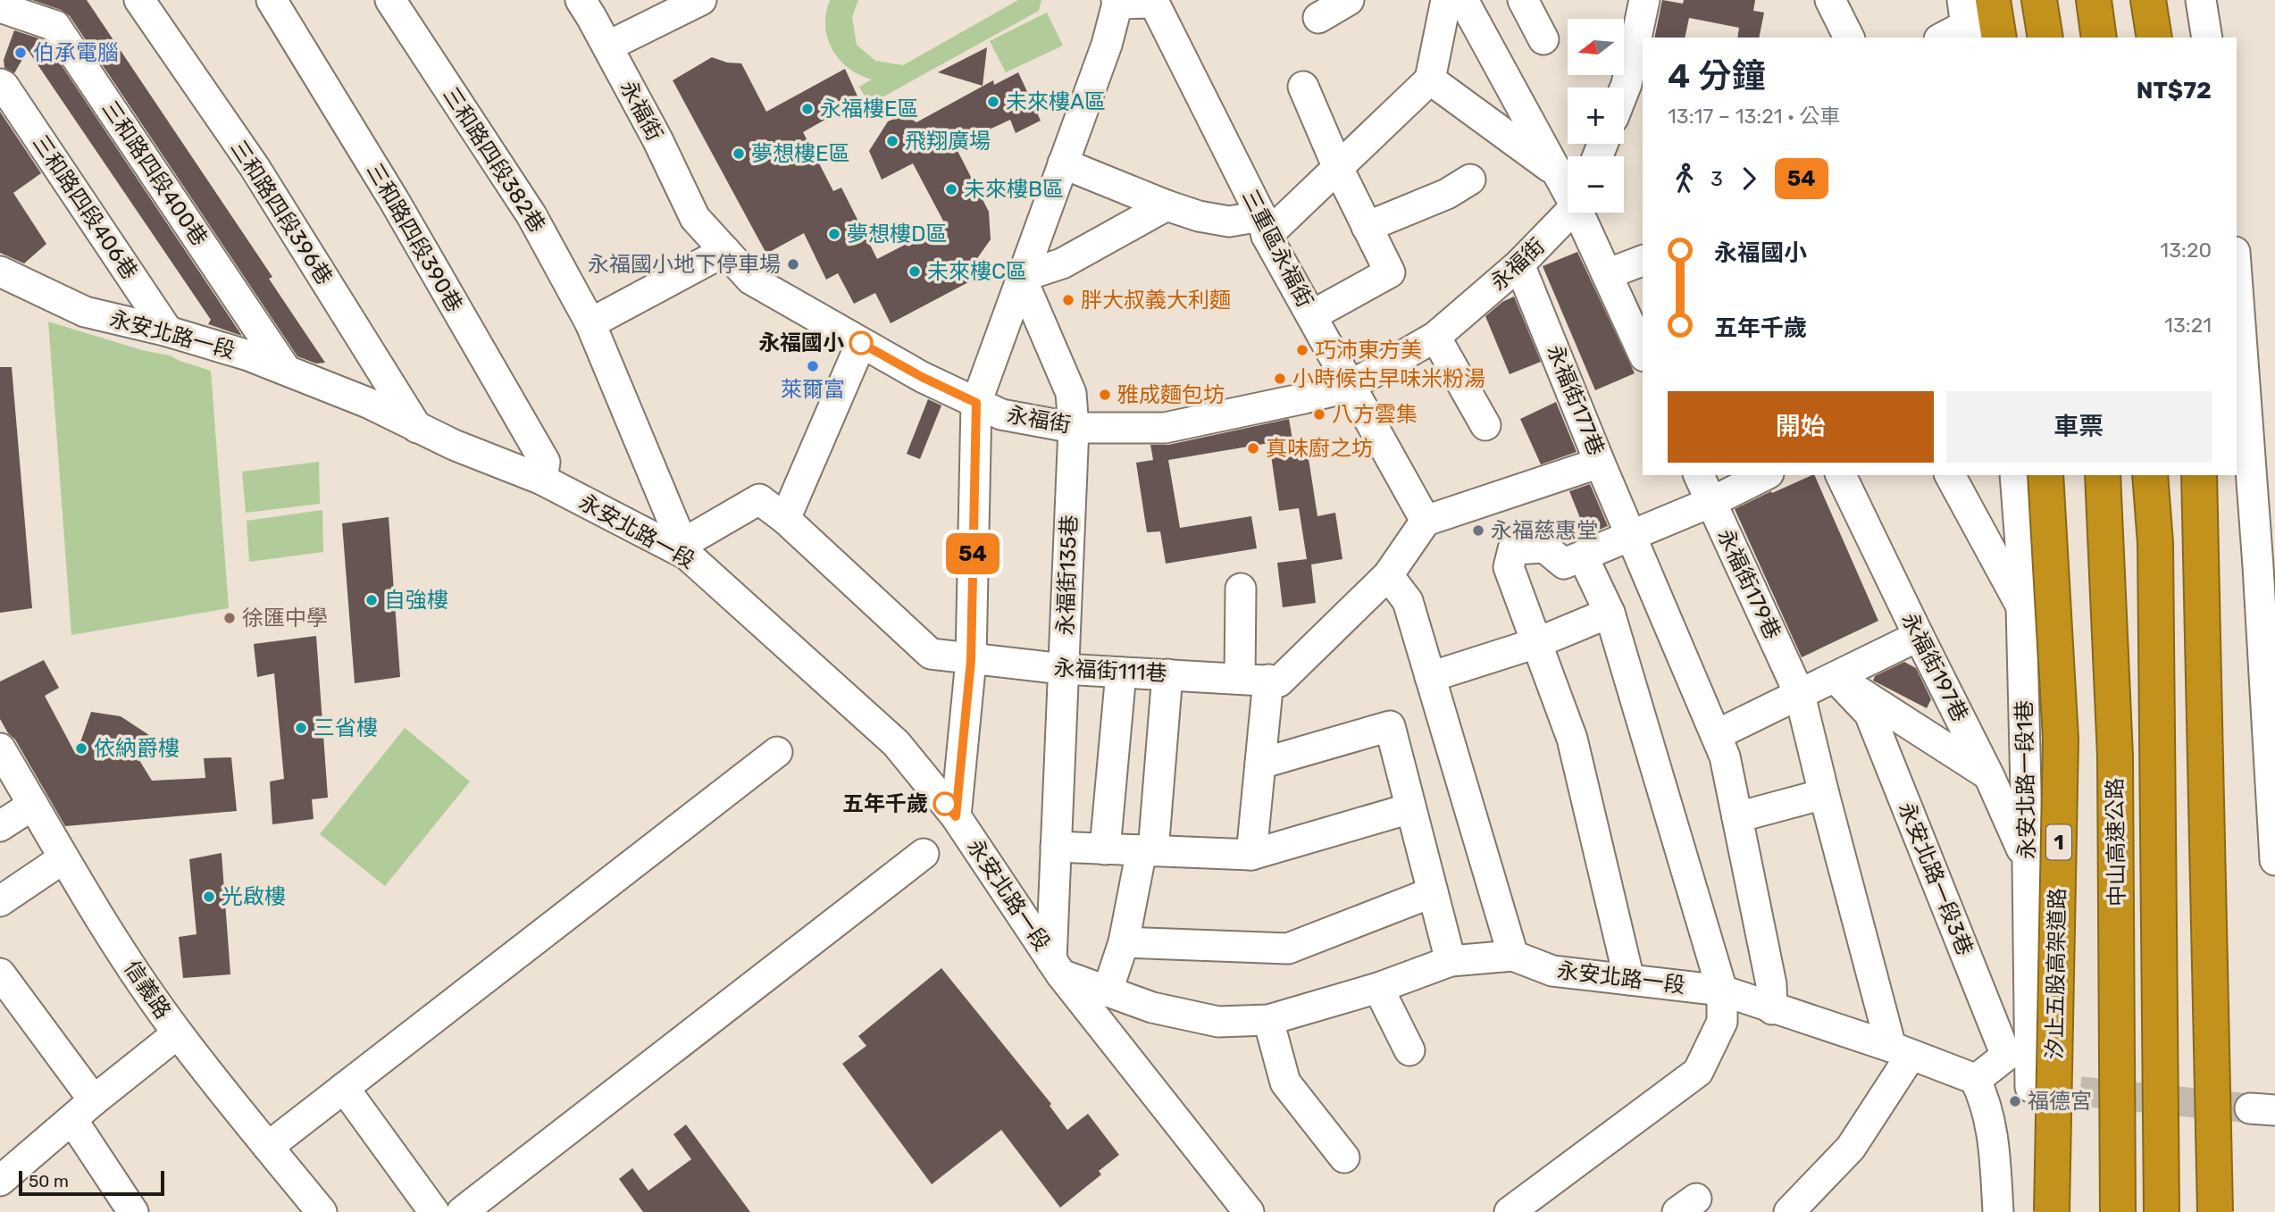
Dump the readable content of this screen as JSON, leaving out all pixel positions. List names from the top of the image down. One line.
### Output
{"streets":{"highway":["1","中山高速公路","汐止五股高架道路"],"street":["永福街","三和路四段382巷","三和路四段400巷","三和路四段406巷","三和路四段396巷","三和路四段390巷","三重區永福街","永安北路一段","永福街177巷","永福街135巷","永福街179巷","永福街197巷","永福街111巷","永安北路一段1巷","永安北路一段3巷","信義路"]},"crossings":[["永福街","三重區永福街"],["永福街","永福街177巷"],["永福街","永福街135巷"],["三和路四段382巷","永安北路一段"],["三和路四段382巷","永福街111巷"],["三和路四段400巷","永安北路一段"],["三和路四段406巷","永安北路一段"],["三和路四段396巷","永安北路一段"],["三和路四段390巷","永安北路一段"],["三重區永福街","永福街111巷"],["永安北路一段","永福街135巷"],["永安北路一段","永福街179巷"],["永安北路一段","永福街111巷"],["永安北路一段","永安北路一段1巷"],["永安北路一段","永安北路一段3巷"],["永福街135巷","永福街111巷"],["永福街197巷","永安北路一段1巷"]],"places":["伯承電腦","未來樓A區","永福樓E區","飛翔廣場","夢想樓E區","未來樓B區","夢想樓D區","永福國小地下停車場","未來樓C區","胖大叔義大利麵","永福國小","巧沛東方美","萊爾富","小時候古早味米粉湯","雅成麵包坊","八方雲集","真味廚之坊","永福慈惠堂","自強樓","徐匯中學","三省樓","依納爵樓","五年千歲","光啟樓","福德宮"],"lines":["bus line 54"],"scale_bar":"50 m","north":"left","page":{"on_map":"54","map_buttons":["+","−"],"heading":["4 分鐘","13:17 – 13:21 · 公車","NT$72"],"legs":["3","54"],"list":[{"name":"永福國小","value":"13:20"},{"name":"五年千歲","value":"13:21"}],"buttons":["開始","車票"],"scale":"50 m"}}
